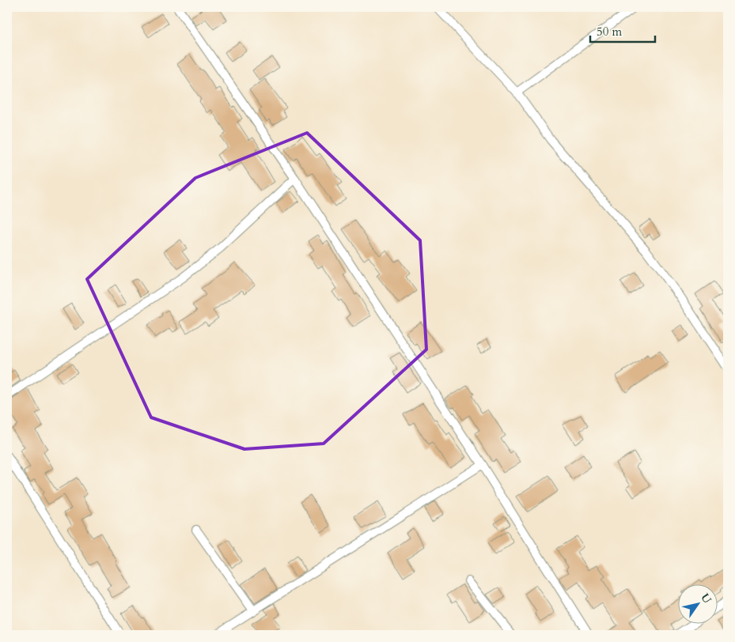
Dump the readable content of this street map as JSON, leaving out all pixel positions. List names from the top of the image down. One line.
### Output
{"scale_bar":"50 m","north":"top right"}
